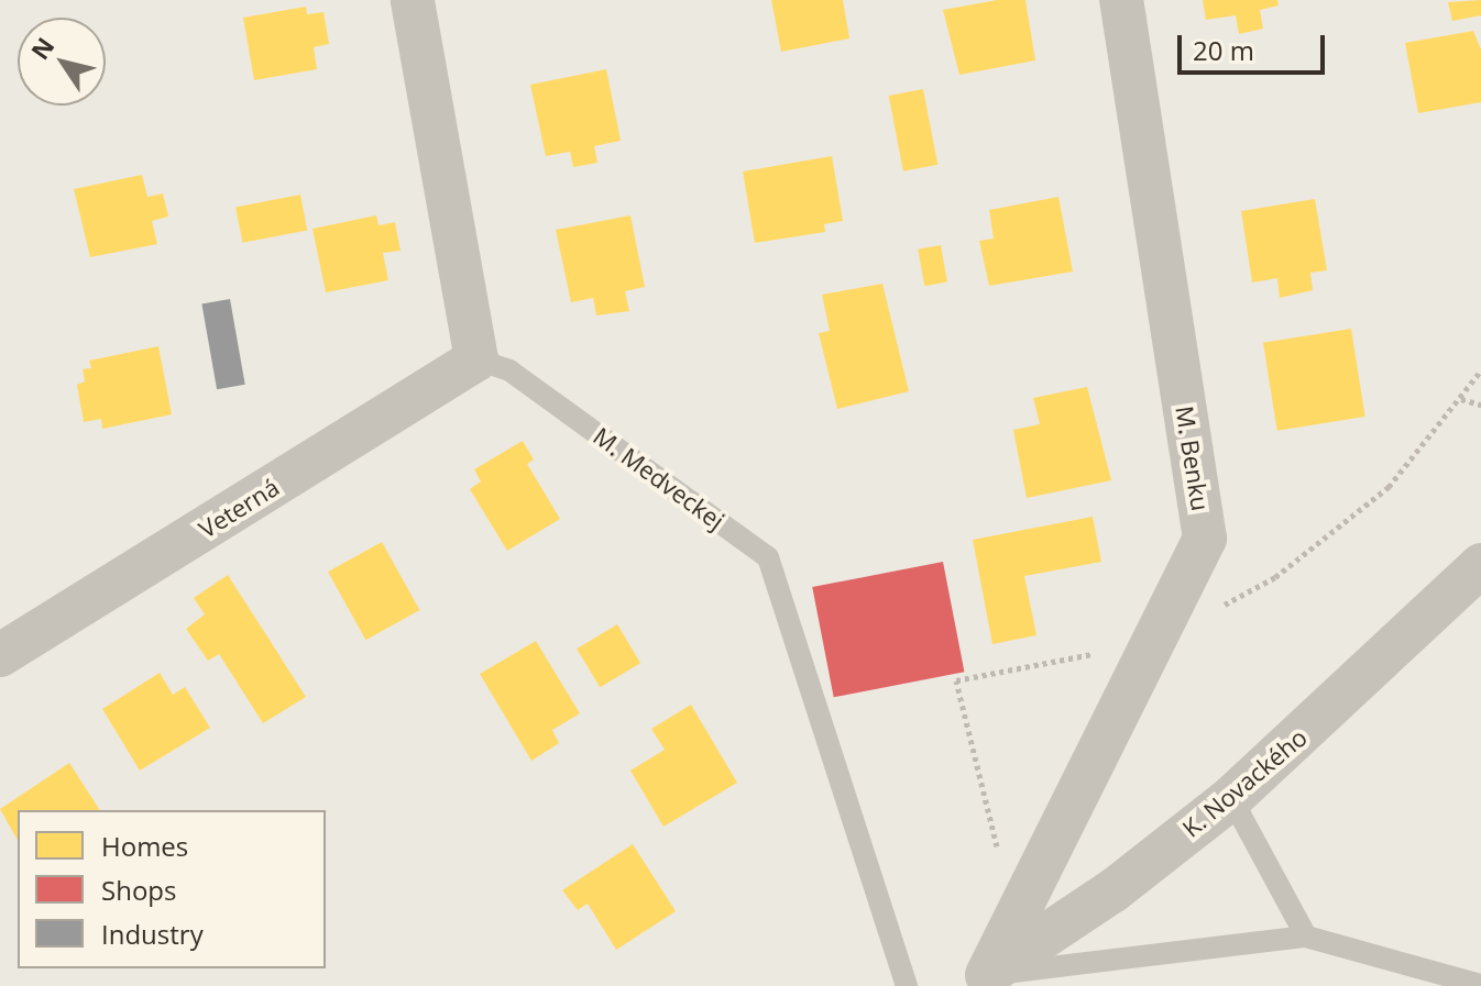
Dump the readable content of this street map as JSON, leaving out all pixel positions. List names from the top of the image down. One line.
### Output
{"streets":{"street":["M. Benku","Veterná","K. Novackého"],"lane":["M. Medveckej"]},"crossings":[["M. Benku","K. Novackého"],["M. Medveckej","Veterná"]],"legend":["Homes","Shops","Industry"],"scale_bar":"20 m","north":"top left"}
